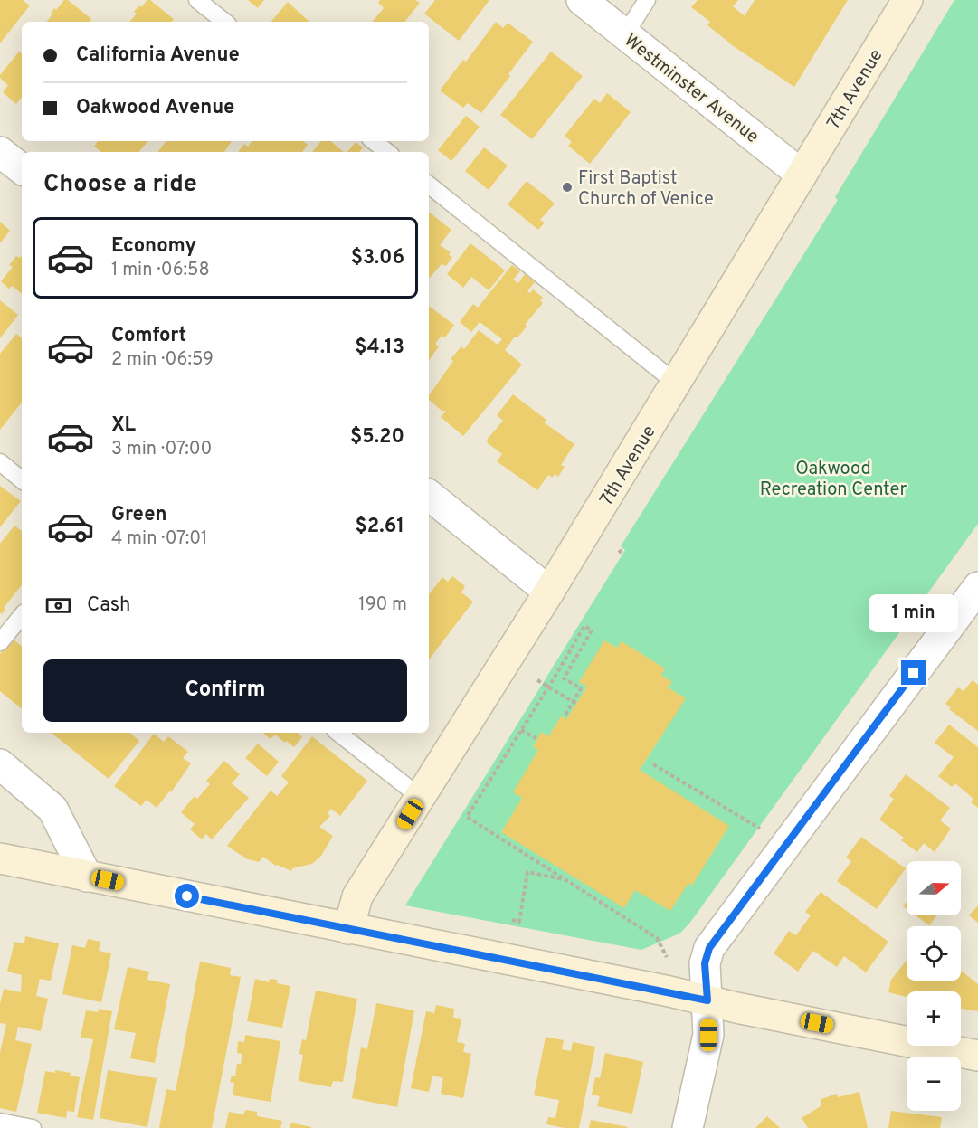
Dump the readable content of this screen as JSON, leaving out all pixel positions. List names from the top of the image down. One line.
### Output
{"streets":{"street":["Westminster Avenue","7th Avenue"]},"crossings":[["Westminster Avenue","7th Avenue"]],"parks":["Oakwood Recreation Center"],"places":["First Baptist Church of Venice"],"north":"right","page":{"banner":["California Avenue","Oakwood Avenue"],"heading":"Choose a ride","list":[{"name":"Economy","note":"1 min · 06:58","value":"$3.06"},{"name":"Comfort","note":"2 min · 06:59","value":"$4.13"},{"name":"XL","note":"3 min · 07:00","value":"$5.20"},{"name":"Green","note":"4 min · 07:01","value":"$2.61"}],"pay":["Cash","190 m"],"bubble":"1 min","buttons":"Confirm","map_buttons":["+","−"]}}
